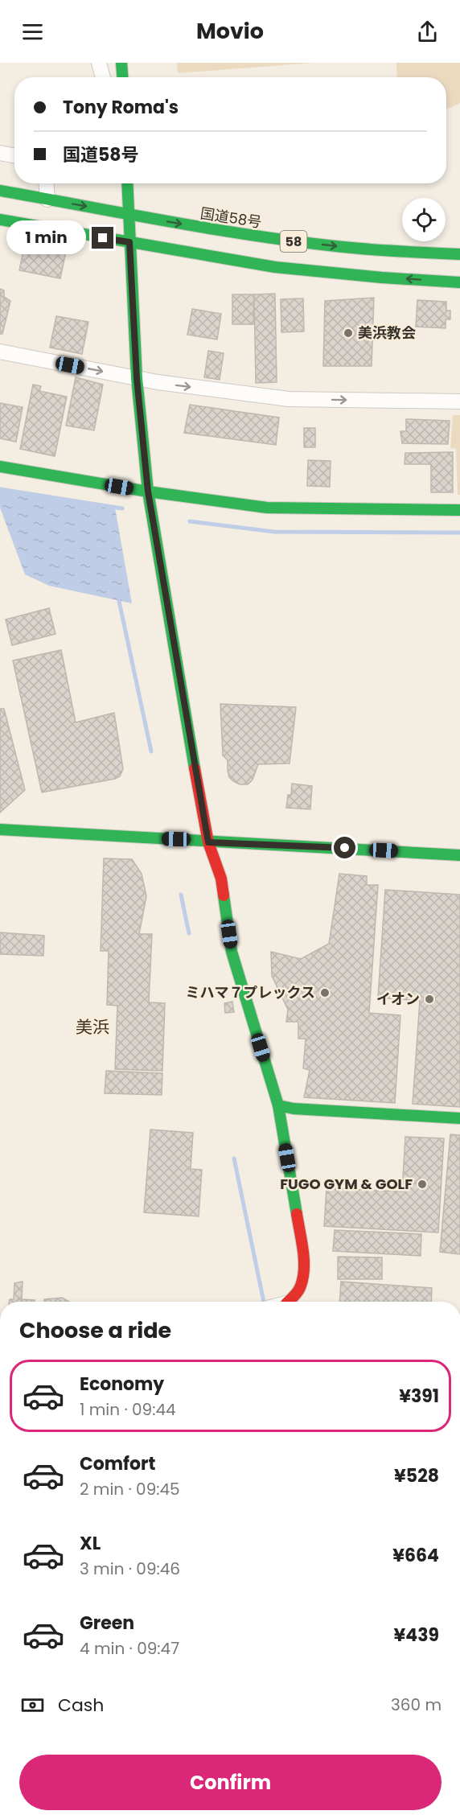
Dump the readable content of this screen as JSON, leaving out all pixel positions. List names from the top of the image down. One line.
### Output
{"streets":{"main road":["国道58号","58"]},"districts":["美浜"],"places":["美浜教会","ミハマ７プレックス","イオン","FUGO GYM & GOLF"],"page":{"header":"Movio","banner":["Tony Roma's","国道58号"],"bubble":"1 min","heading":"Choose a ride","list":[{"name":"Economy","note":"1 min · 09:44","value":"¥391"},{"name":"Comfort","note":"2 min · 09:45","value":"¥528"},{"name":"XL","note":"3 min · 09:46","value":"¥664"},{"name":"Green","note":"4 min · 09:47","value":"¥439"}],"pay":["Cash","360 m"],"buttons":"Confirm"}}
